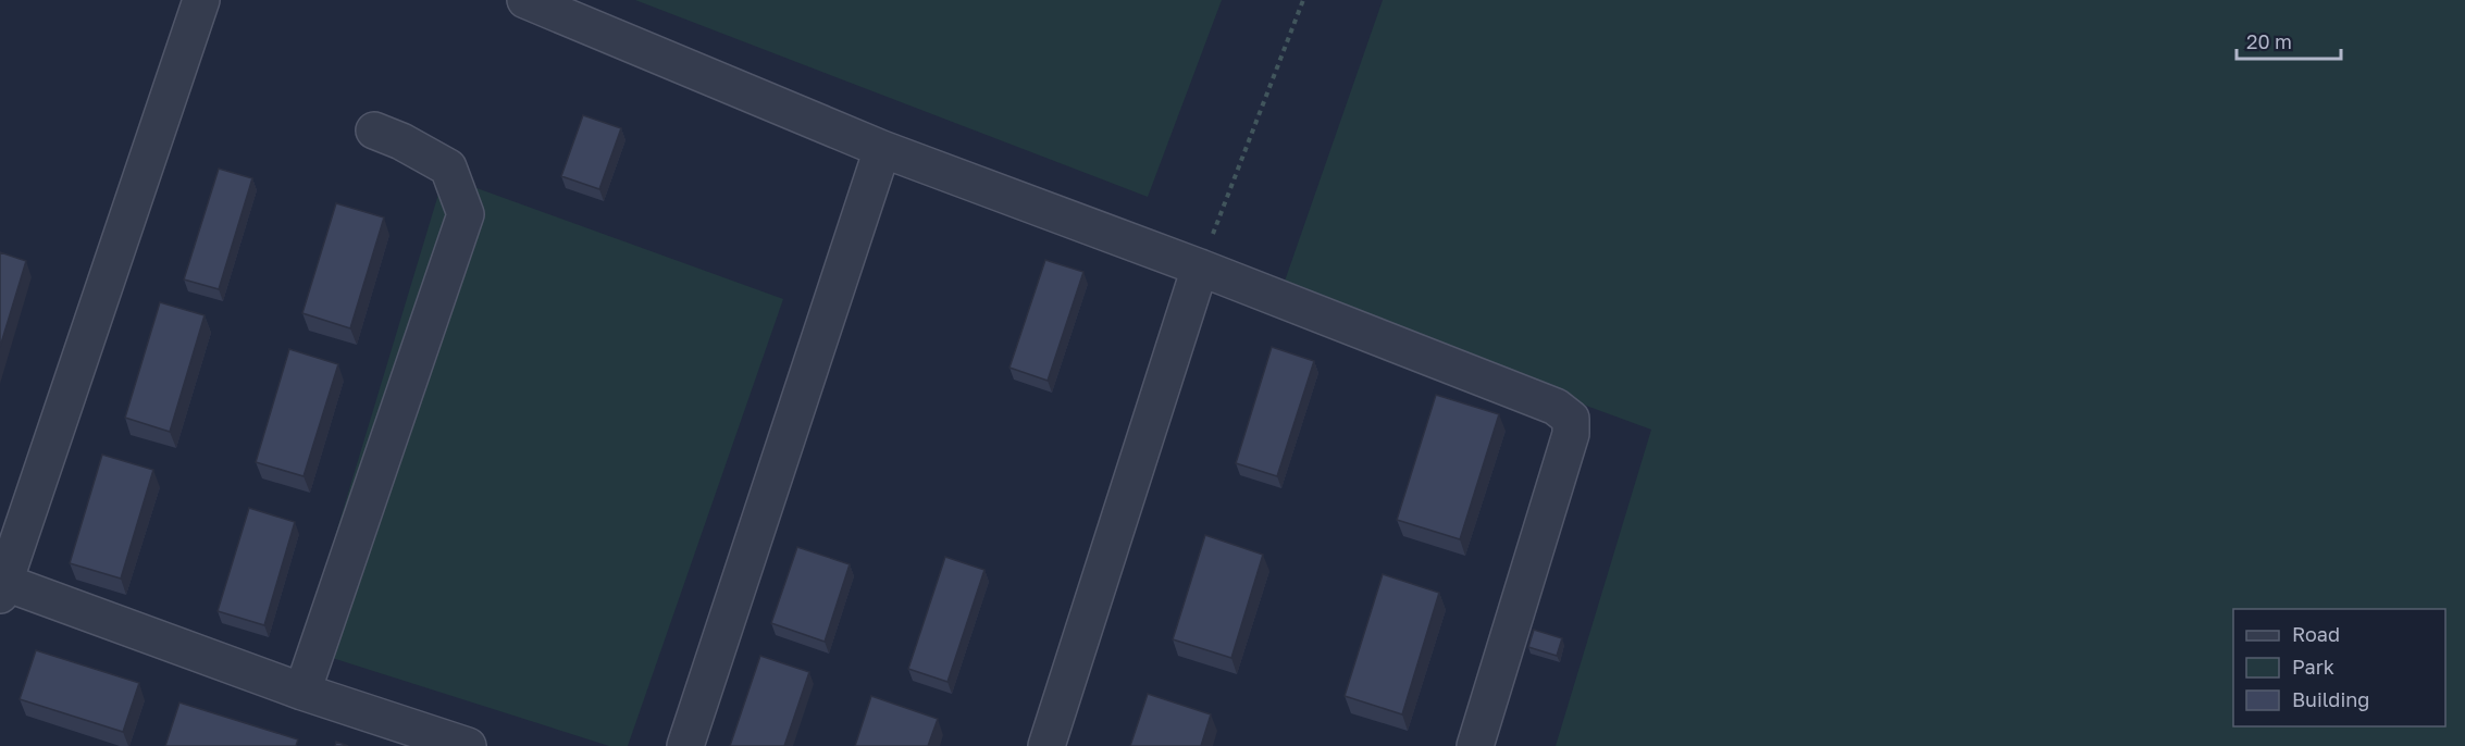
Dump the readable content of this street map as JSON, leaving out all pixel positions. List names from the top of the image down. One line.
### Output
{"legend":["Road","Park","Building"],"scale_bar":"20 m"}
